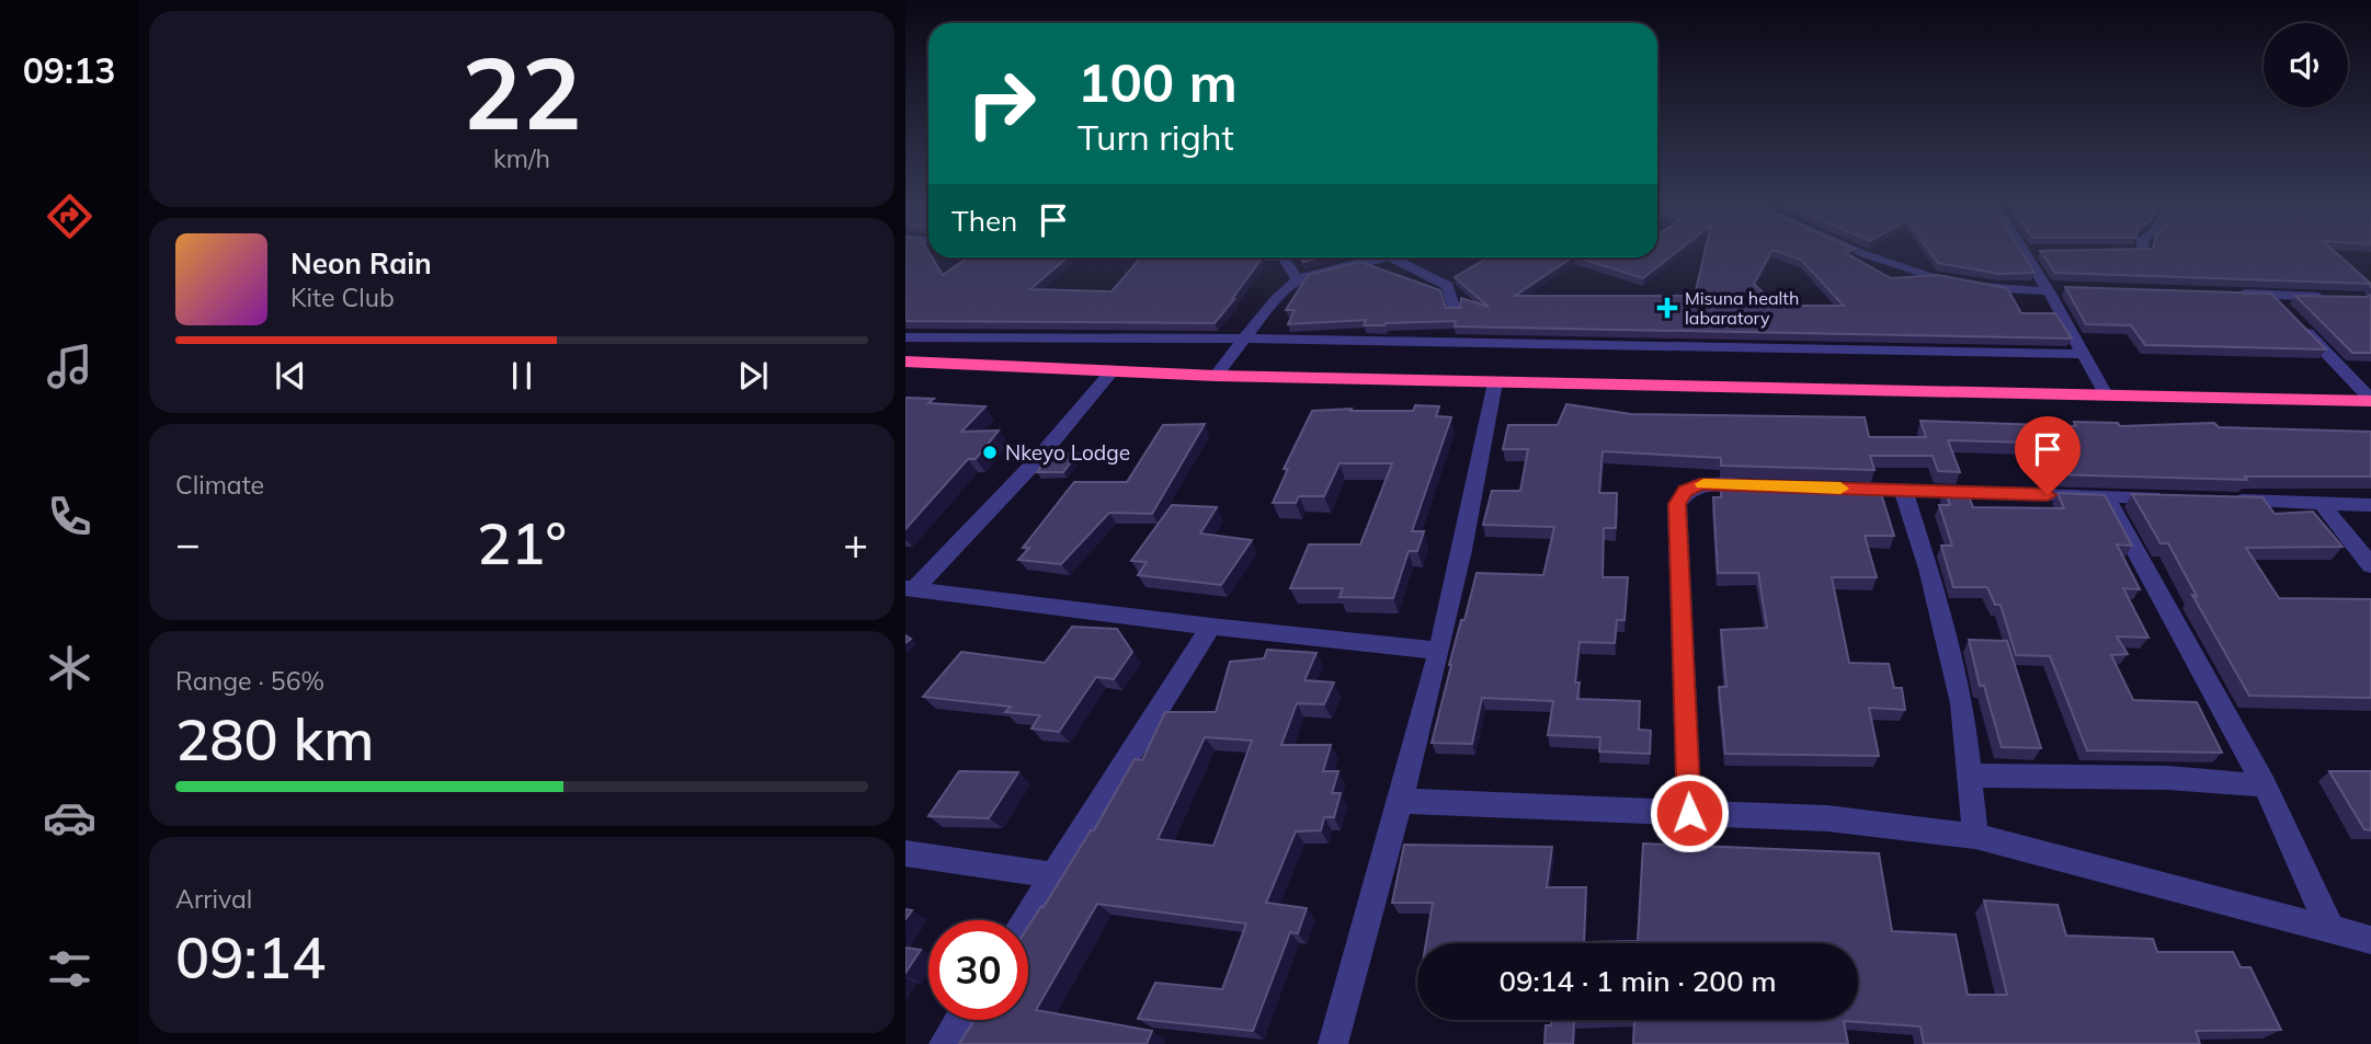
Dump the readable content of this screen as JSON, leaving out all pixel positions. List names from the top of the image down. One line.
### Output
{"places":{"health":["Misuna health labaratory"],"other":["Nkeyo Lodge"]},"page":{"tabs":"09:13","tile":[["22","km/h"],"Climate",["Range · 56%","280 km"],["Arrival","09:14"]],"turn":["100 m","Turn right"],"then":"Then","song":["Neon Rain","Kite Club"],"heat":["−","21°","+"],"limit":"30","trip":"09:14 · 1 min · 200 m"}}
